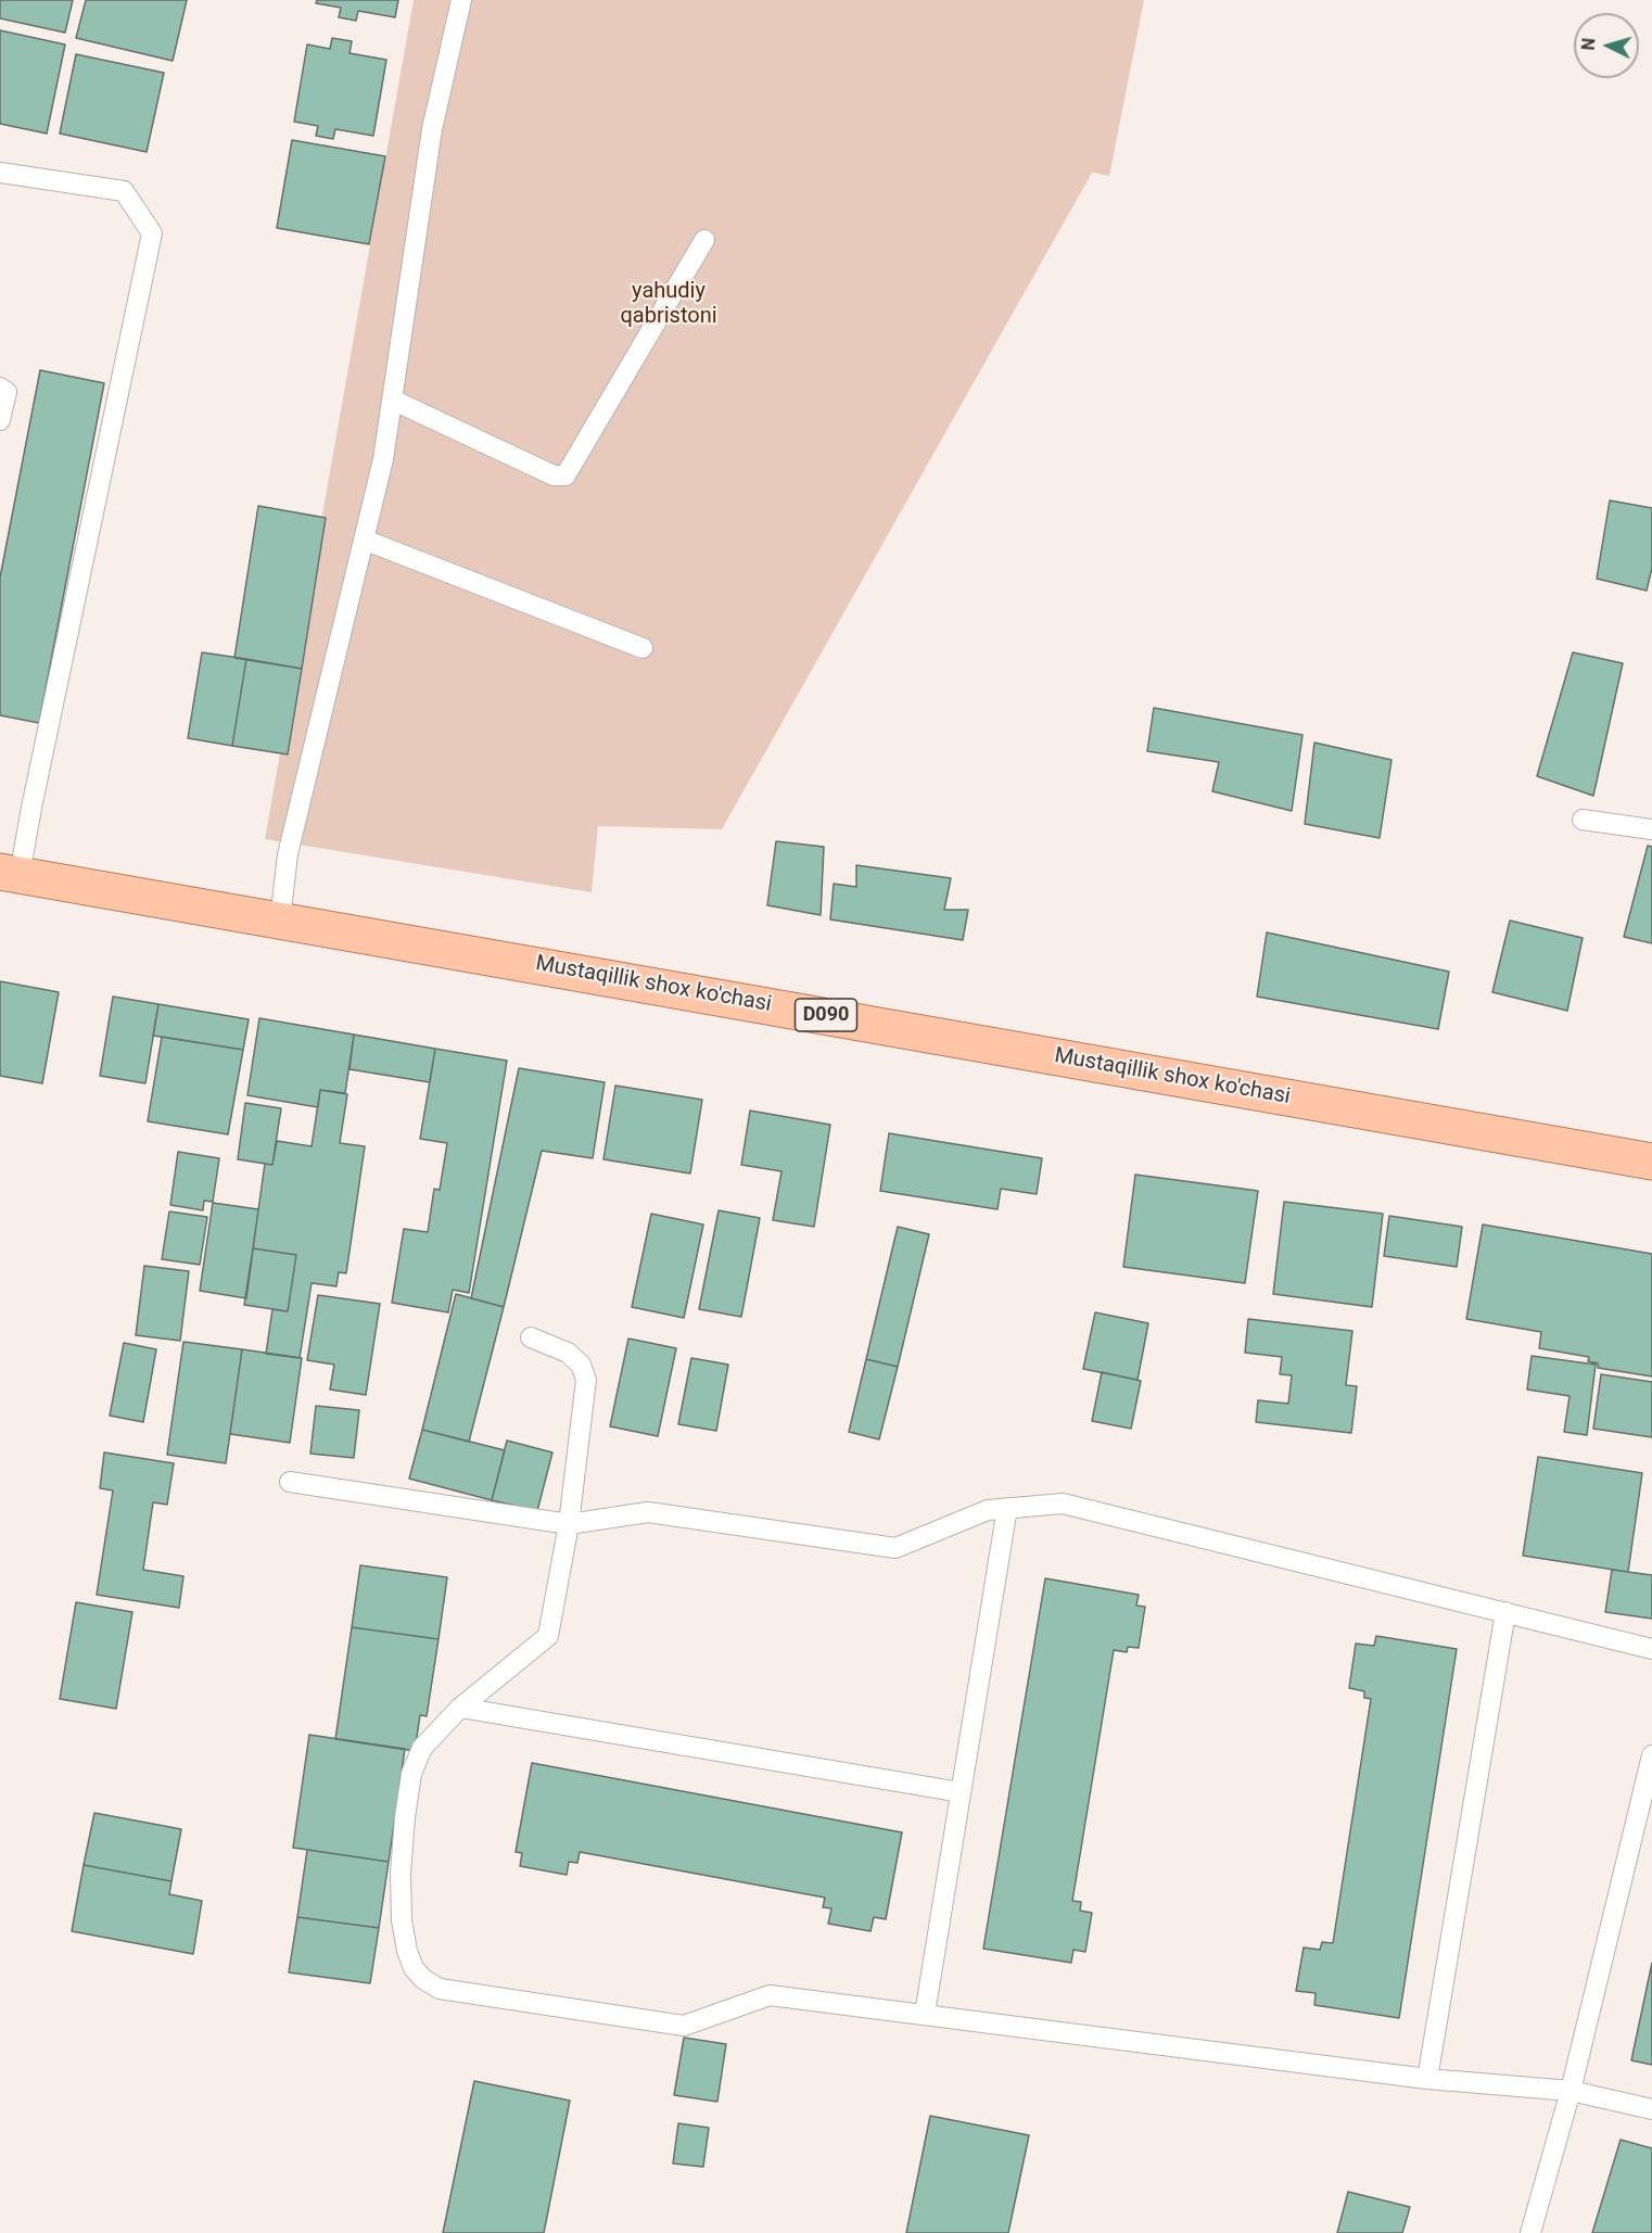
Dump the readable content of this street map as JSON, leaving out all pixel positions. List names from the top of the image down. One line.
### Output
{"streets":{"main road":["Mustaqillik shox ko'chasi","D090"]},"parks":["yahudiy qabristoni"],"north":"left"}
